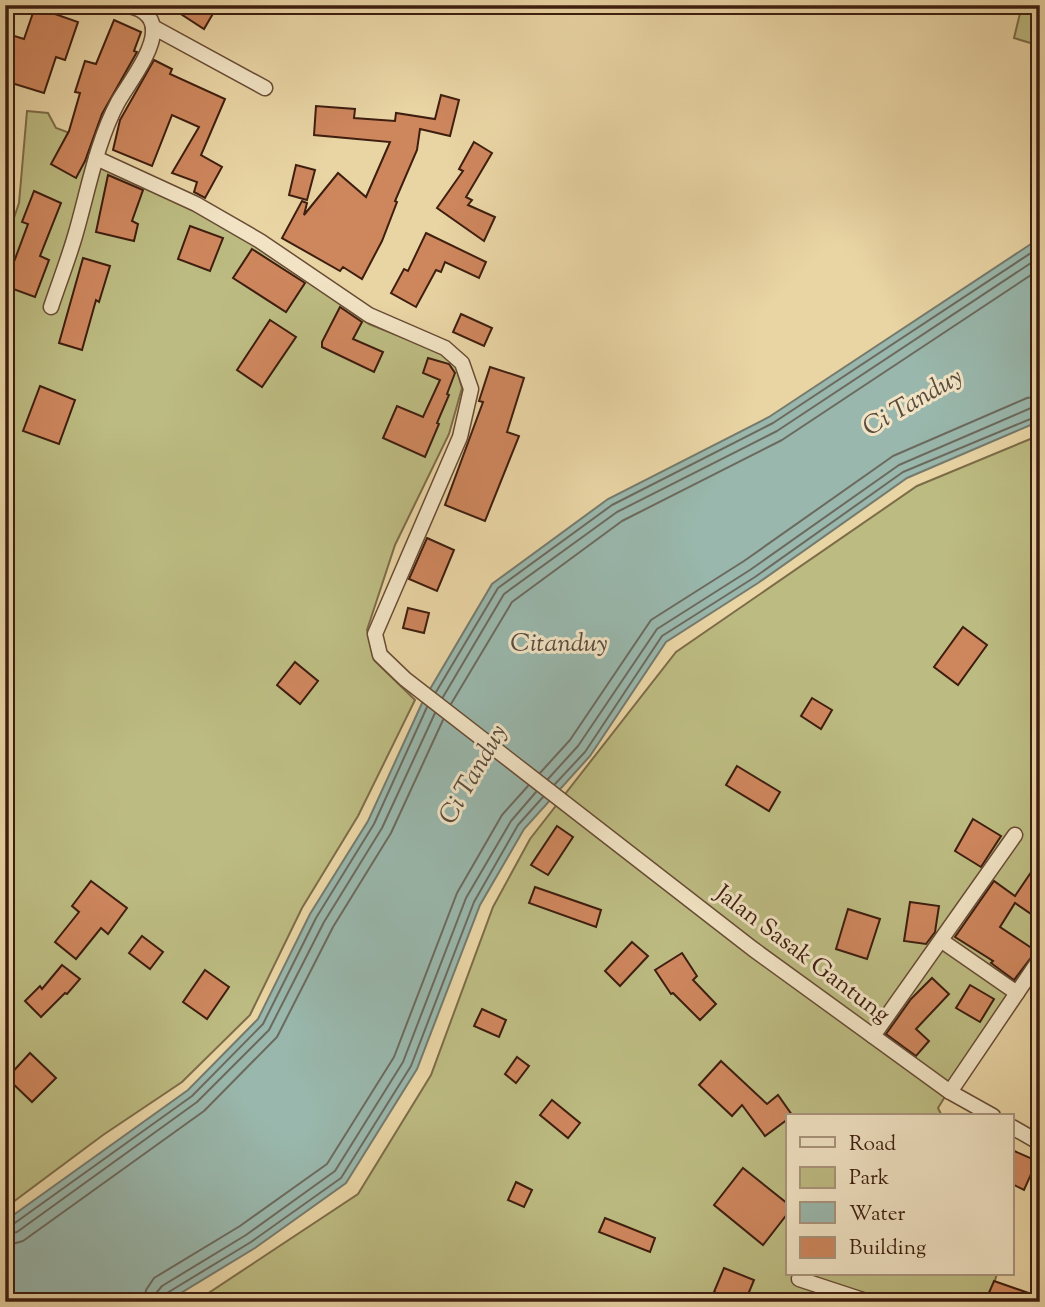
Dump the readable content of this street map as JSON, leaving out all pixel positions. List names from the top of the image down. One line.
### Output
{"streets":{"street":["Jalan Sasak Gantung"]},"water":["Ci Tanduy","Citanduy"],"legend":["Road","Park","Water","Building"]}
